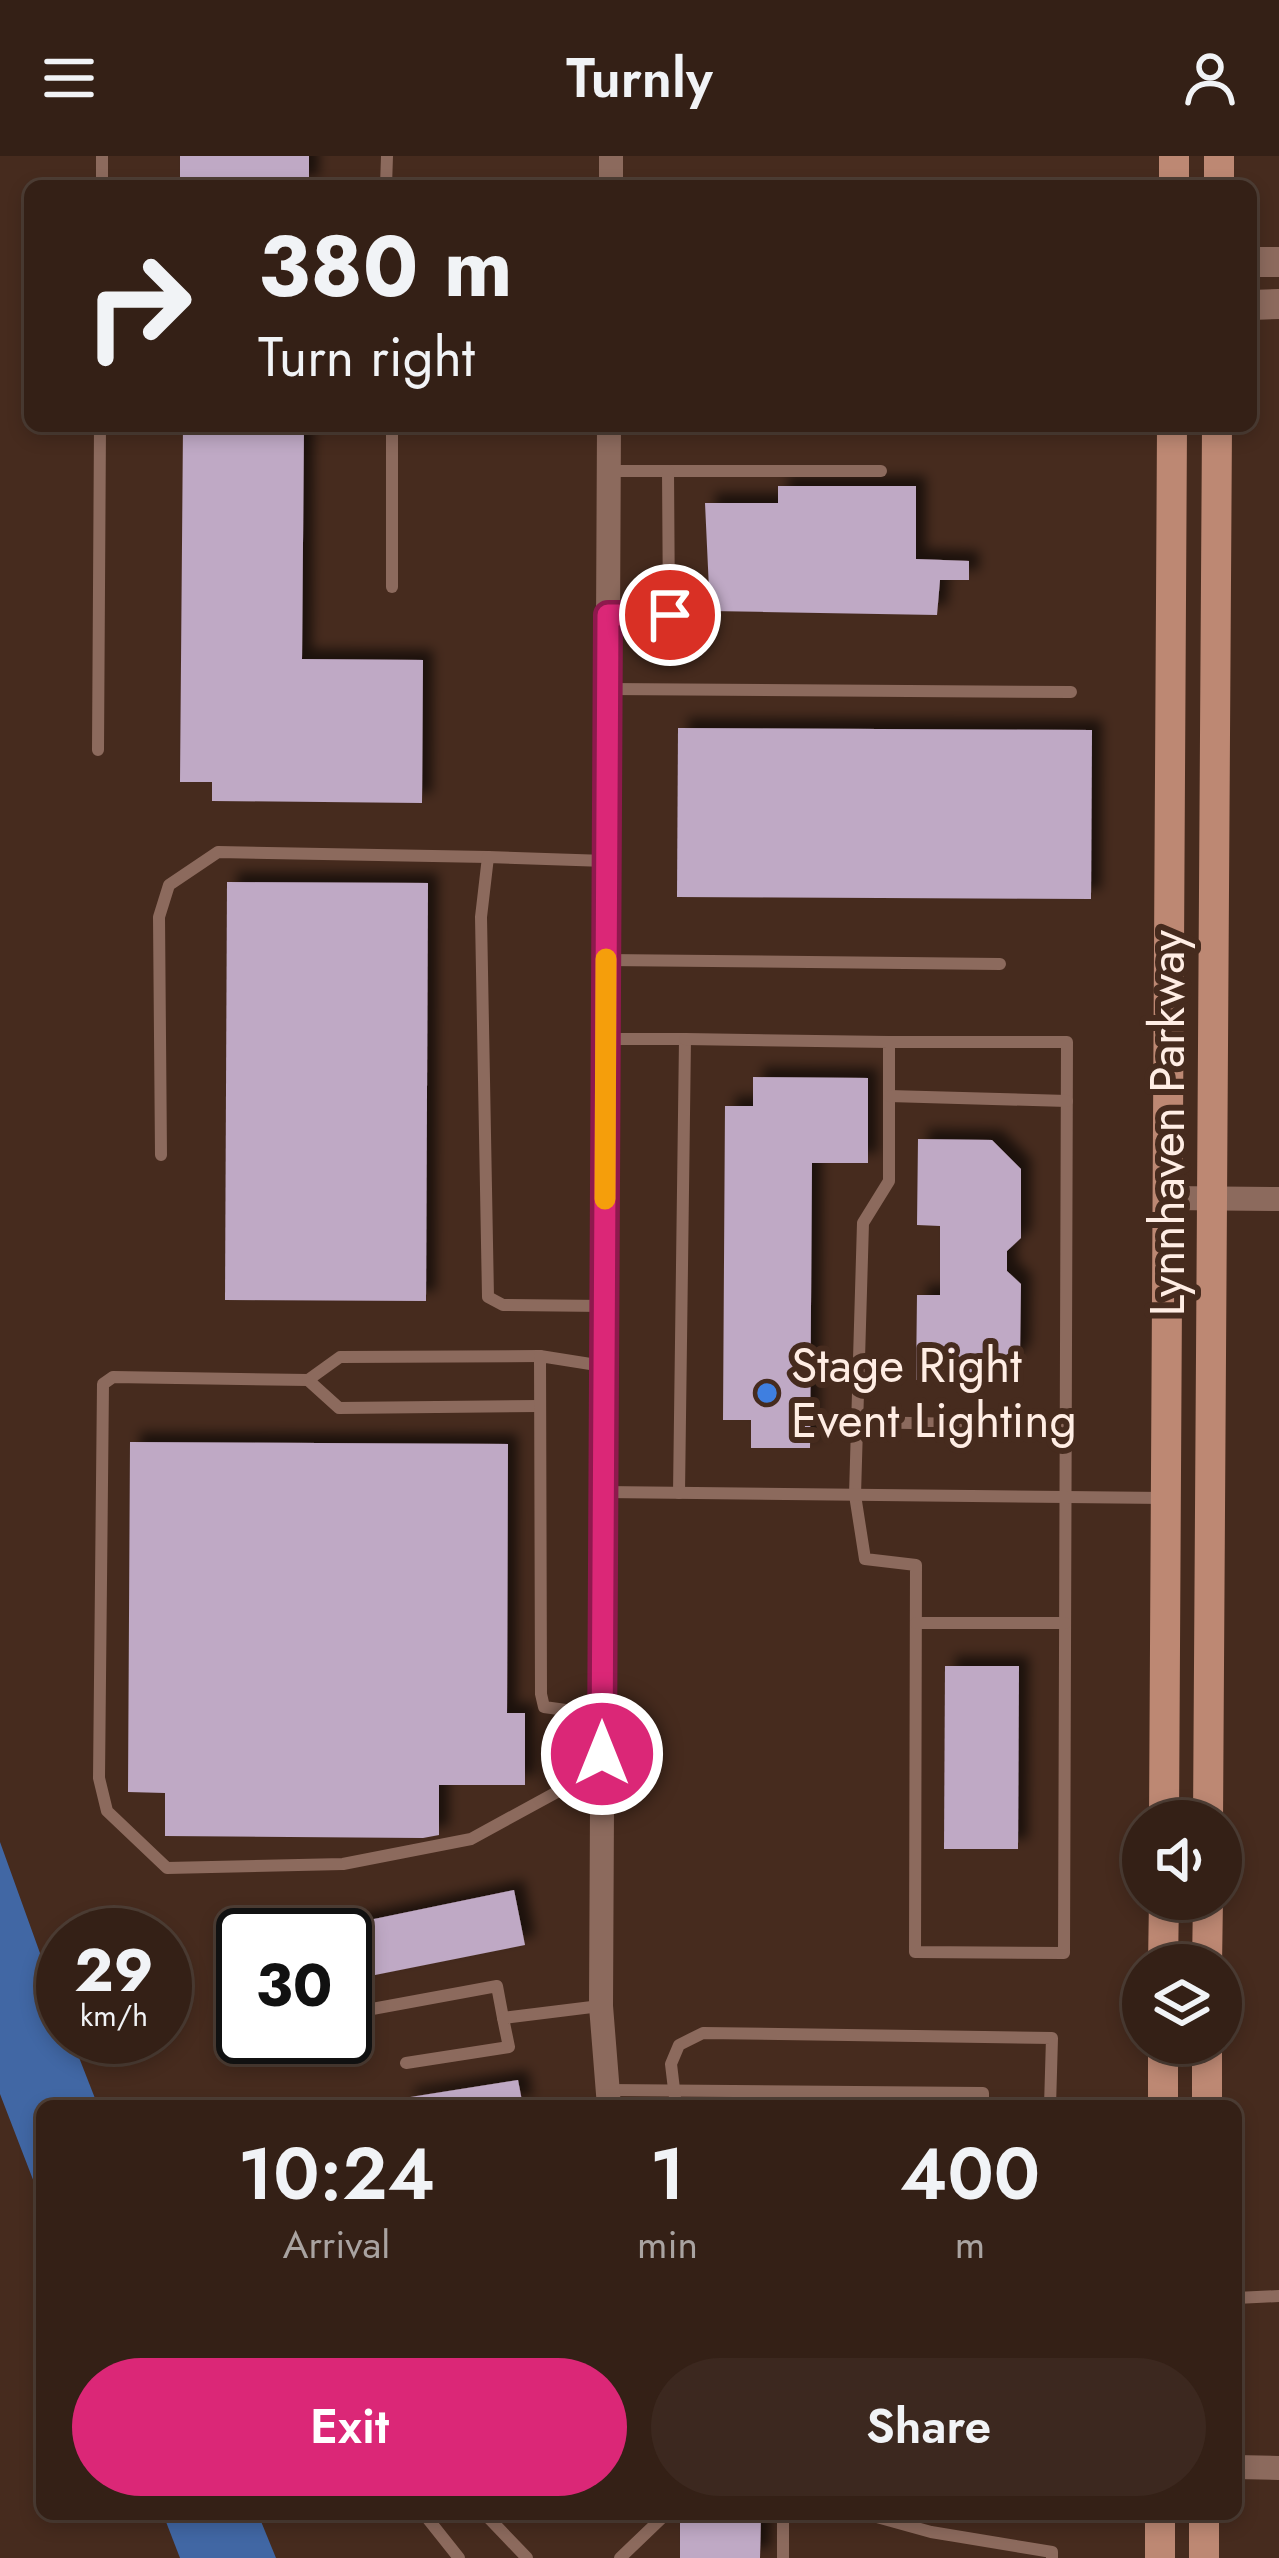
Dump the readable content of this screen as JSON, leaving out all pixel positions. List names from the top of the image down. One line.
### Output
{"streets":{"main road":["Lynnhaven Parkway"]},"places":["Stage Right Event Lighting"],"page":{"header":"Turnly","turn":["380 m","Turn right"],"speed":"29 km/h","limit":"30","eta":["10:24","Arrival","1","min","400","m"],"buttons":["Exit","Share"]}}
